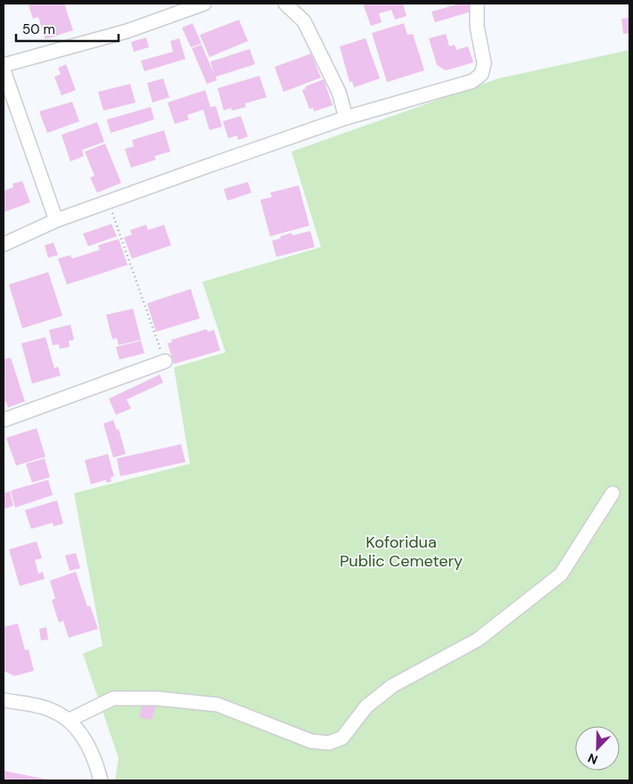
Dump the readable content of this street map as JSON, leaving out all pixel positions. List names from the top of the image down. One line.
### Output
{"parks":["Koforidua Public Cemetery"],"scale_bar":"50 m","north":"bottom left"}
